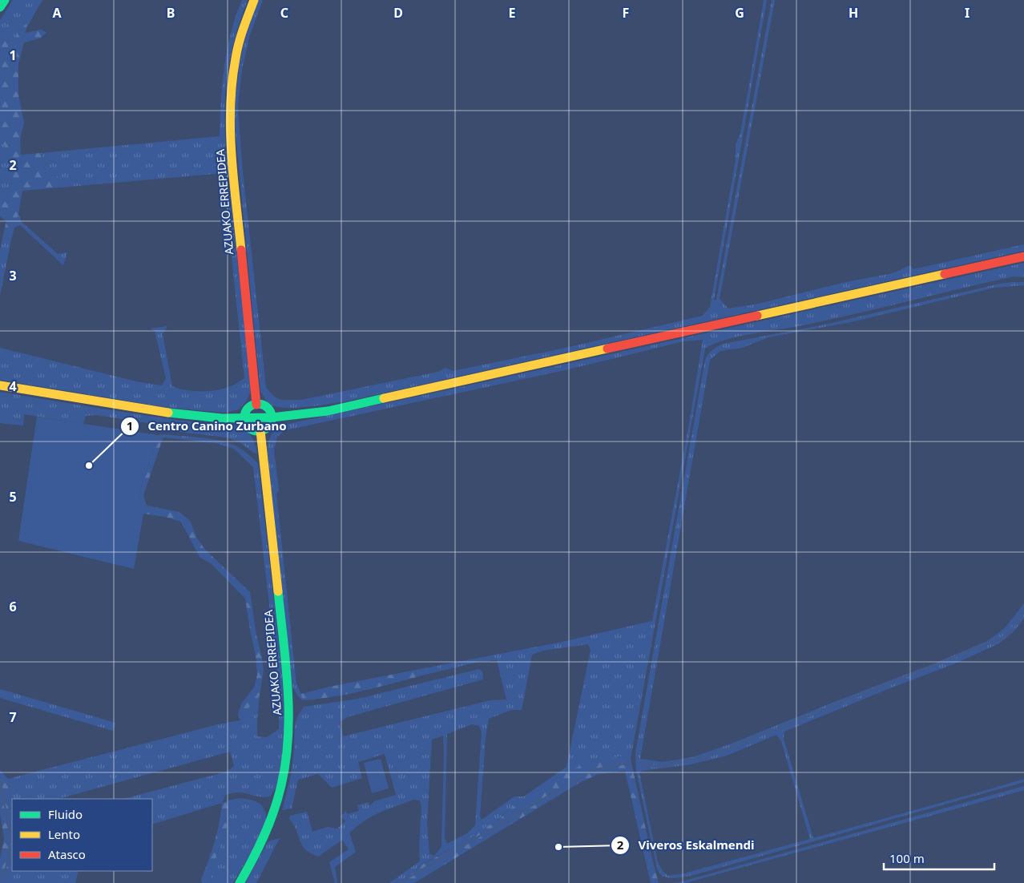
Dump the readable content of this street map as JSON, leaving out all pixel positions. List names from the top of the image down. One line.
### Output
{"streets":{"main road":["AZUAKO ERREPIDEA"]},"places":["Centro Canino Zurbano","Viveros Eskalmendi"],"legend":["Fluido","Lento","Atasco"],"scale_bar":"100 m","grid":{"columns":["A","B","C","D","E","F","G","H","I"],"rows":["1","2","3","4","5","6","7"]}}
